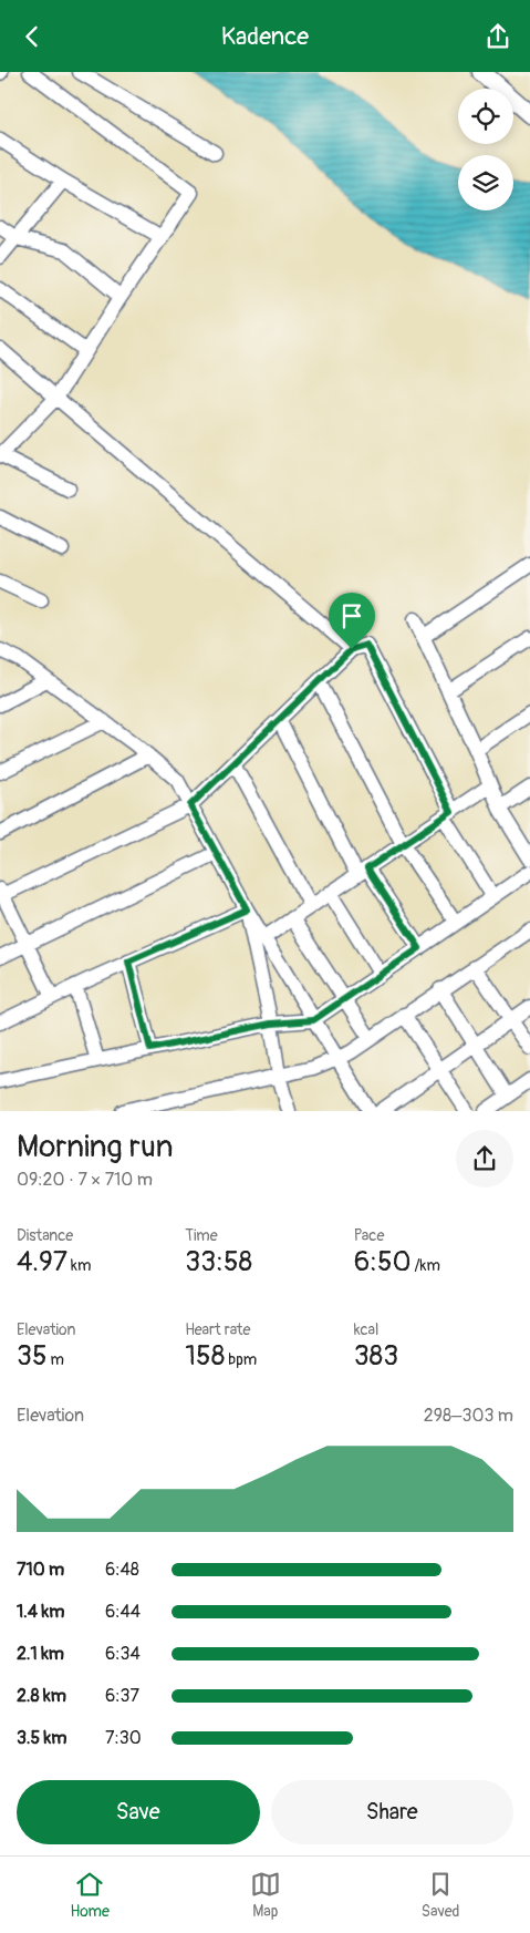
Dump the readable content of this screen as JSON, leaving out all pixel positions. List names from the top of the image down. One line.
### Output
{"page":{"header":"Kadence","heading":["Morning run","09:20 · 7 × 710 m"],"stats":[["Distance","4.97 km"],["Time","33:58"],["Pace","6:50 /km"],["Elevation","35 m"],["Heart rate","158 bpm"],["kcal","383"]],"chart":["Elevation","298–303 m"],"list":[{"name":"710 m","note":"6:48"},{"name":"1.4 km","note":"6:44"},{"name":"2.1 km","note":"6:34"},{"name":"2.8 km","note":"6:37"},{"name":"3.5 km","note":"7:30"}],"buttons":["Save","Share"],"tabs":["Home","Map","Saved"]}}
